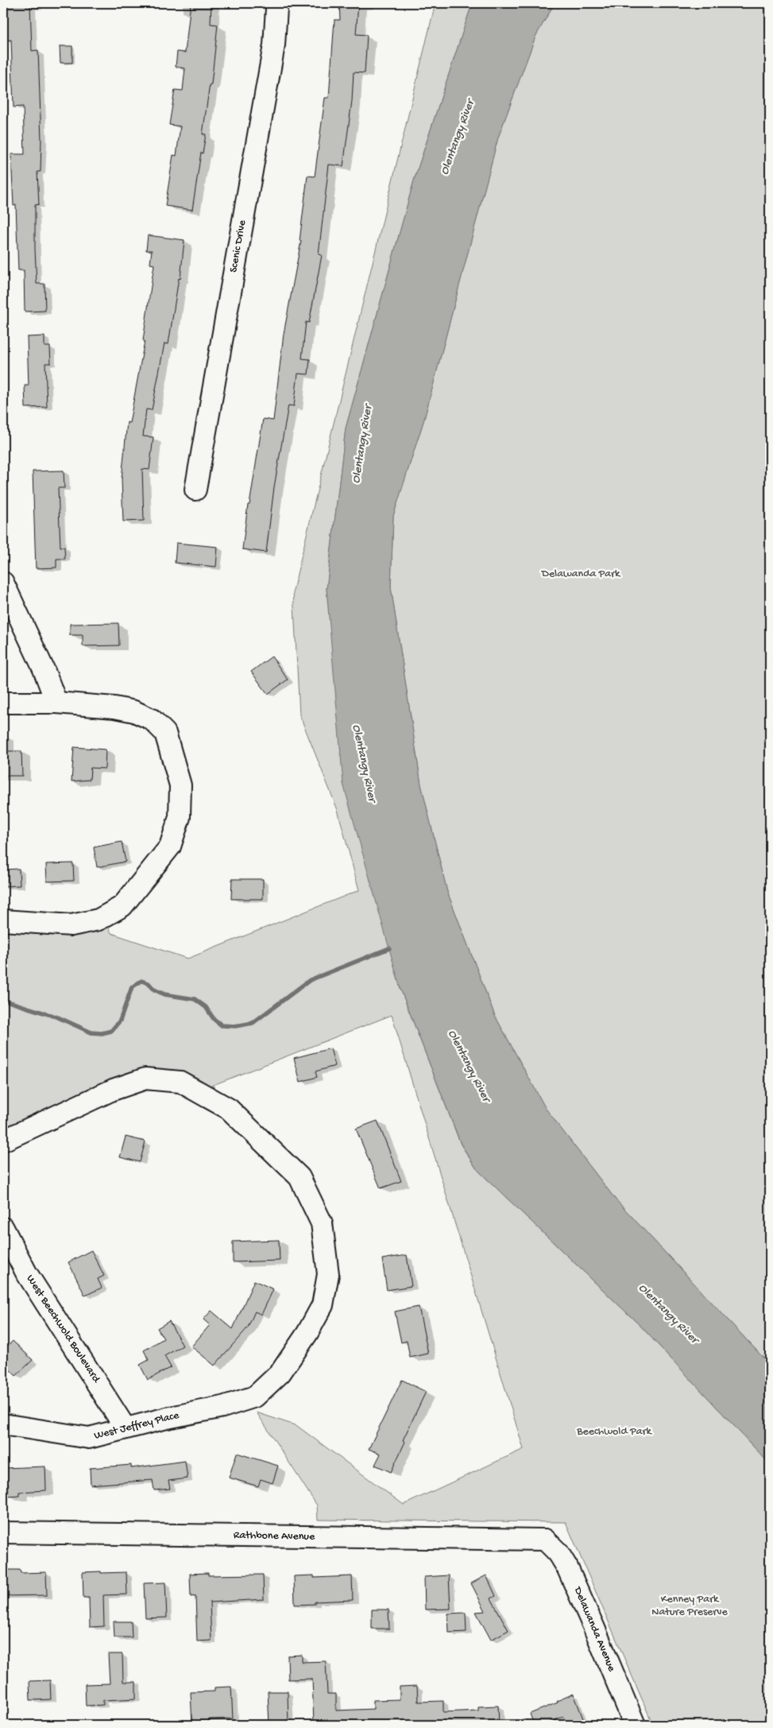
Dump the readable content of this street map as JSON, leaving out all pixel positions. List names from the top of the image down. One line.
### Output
{"streets":{"street":["Scenic Drive","West Beechwold Boulevard","West Jeffrey Place","Rathbone Avenue","Delawanda Avenue"]},"crossings":[["West Beechwold Boulevard","West Jeffrey Place"],["Rathbone Avenue","Delawanda Avenue"]],"water":["Olentangy River"],"parks":["Delawanda Park","Beechwold Park","Kenney Park Nature Preserve"]}
